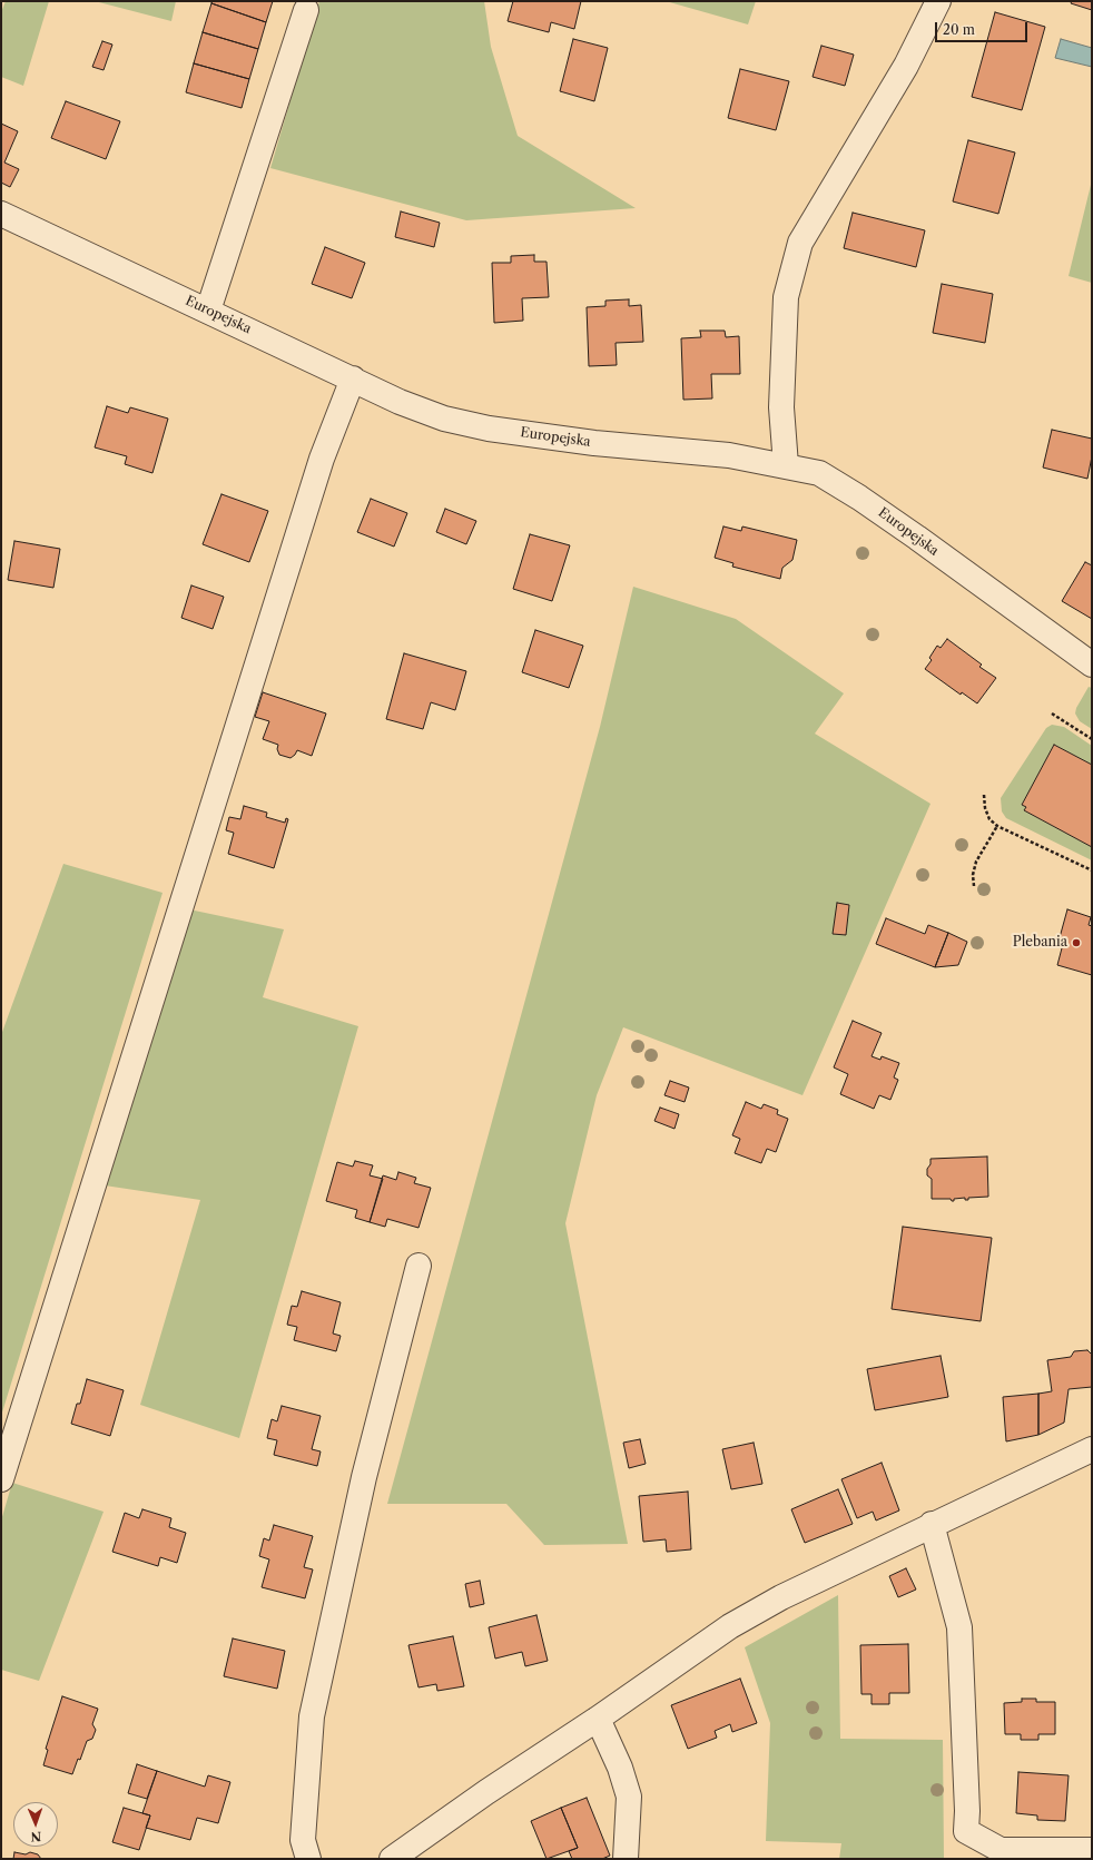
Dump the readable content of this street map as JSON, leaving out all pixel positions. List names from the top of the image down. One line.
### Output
{"streets":{"street":["Europejska"]},"places":["Plebania"],"scale_bar":"20 m","north":"bottom"}
